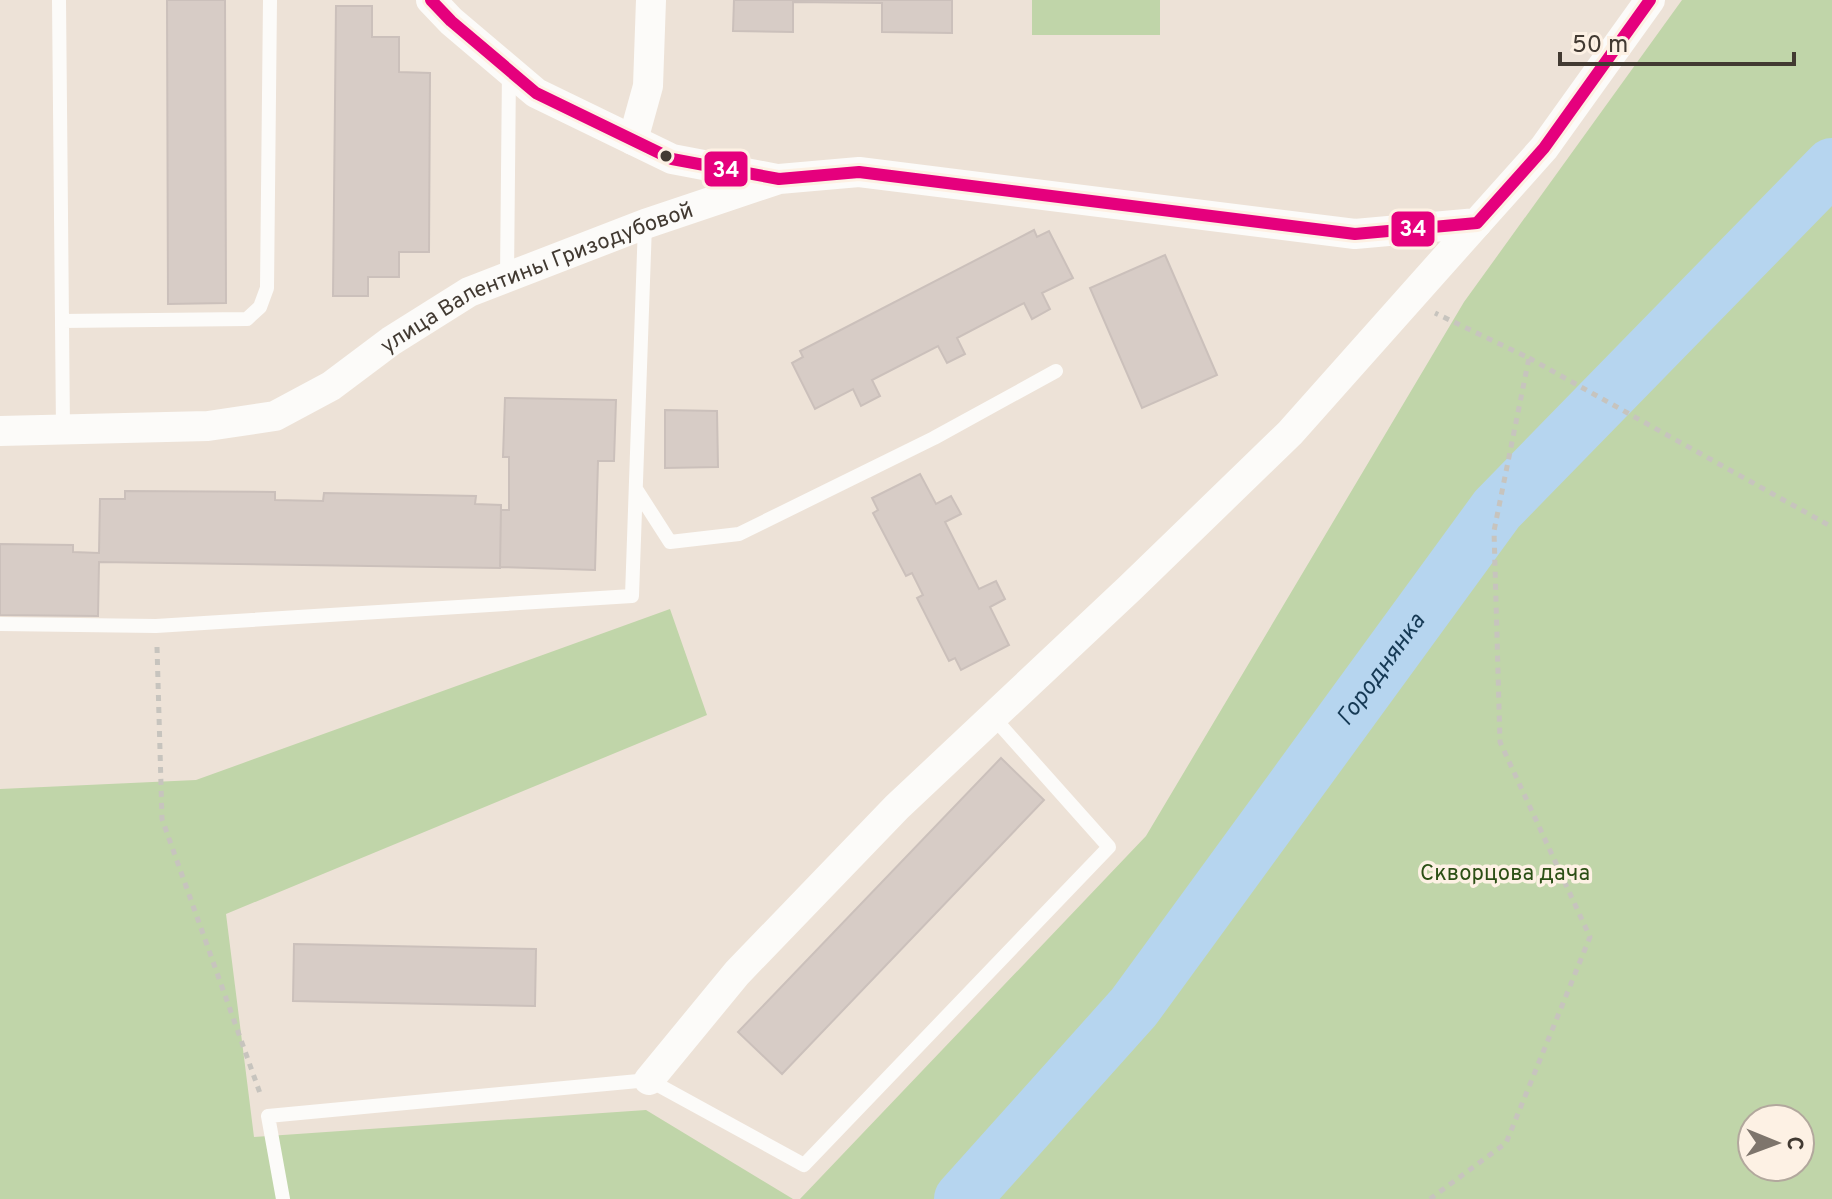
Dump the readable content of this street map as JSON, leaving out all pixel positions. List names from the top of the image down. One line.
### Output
{"streets":{"street":["улица Валентины Гризодубовой"]},"water":["Городнянка"],"parks":["Скворцова дача"],"lines":["transit line 34"],"scale_bar":"50 m","north":"right"}
